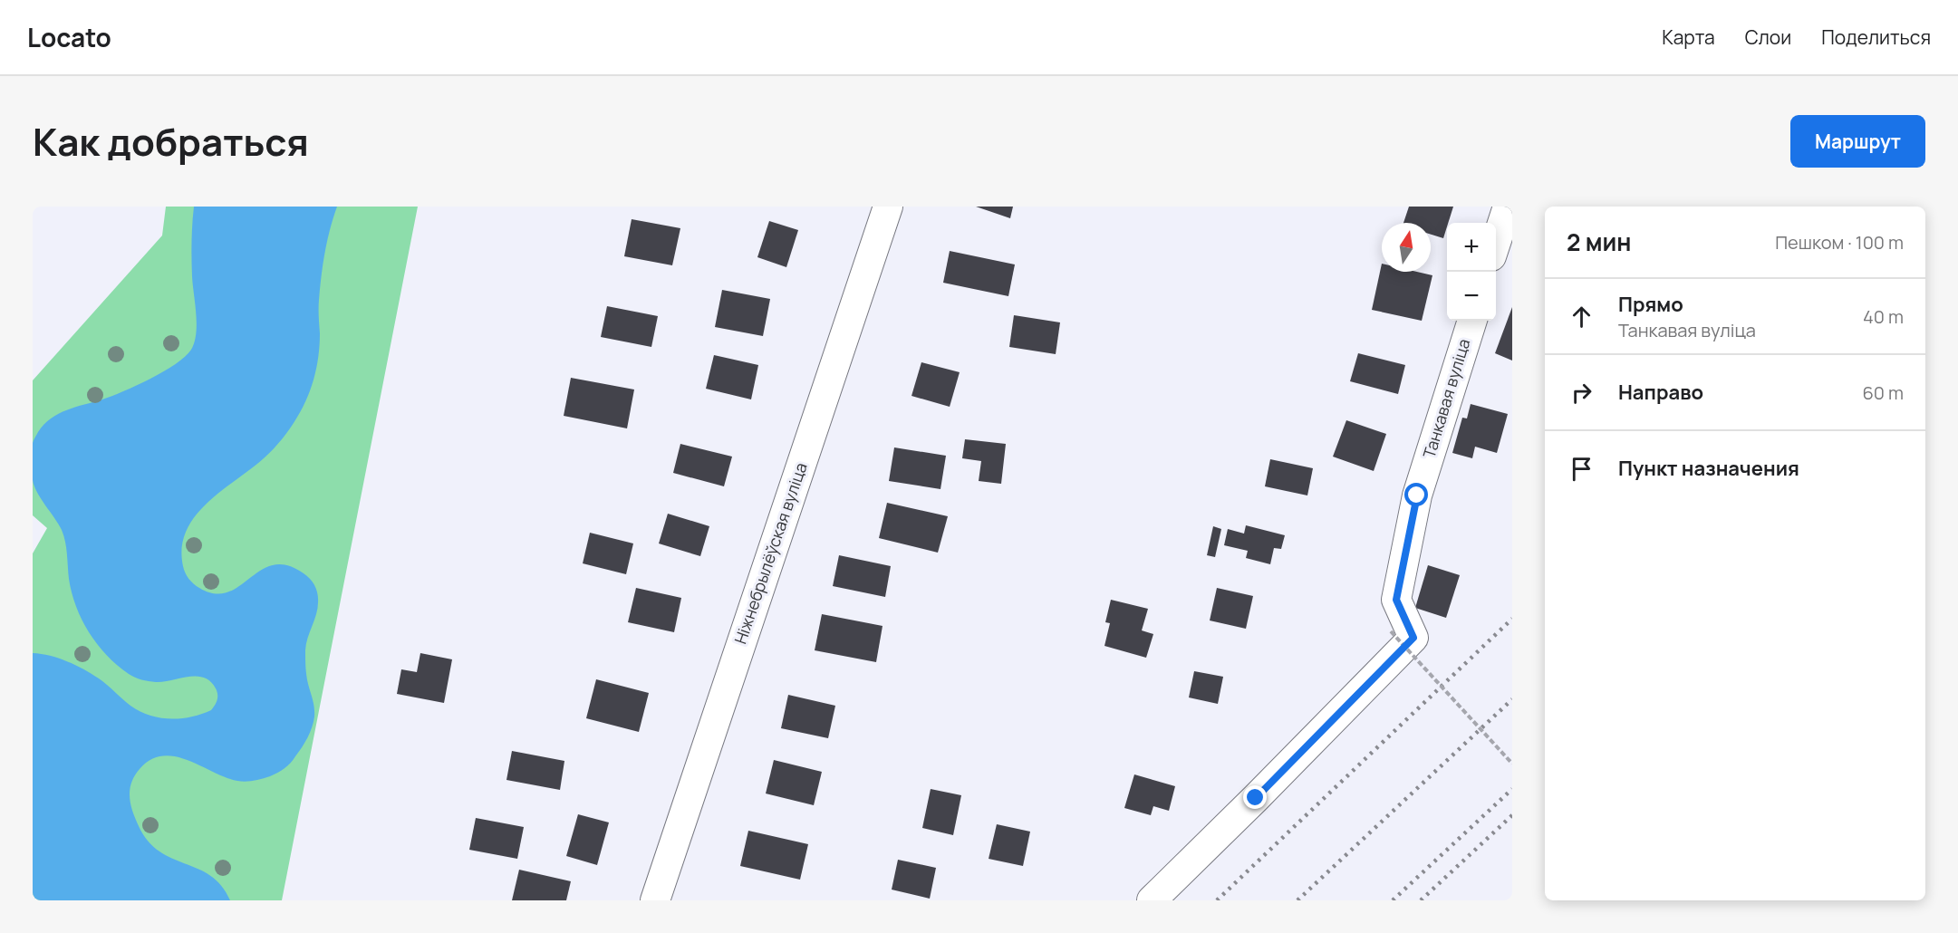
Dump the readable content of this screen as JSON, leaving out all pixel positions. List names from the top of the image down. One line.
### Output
{"streets":{"street":["Танкавая вуліца","Ніжнебрылёўская вуліца"]},"north":"top","page":{"header":"Locato","nav":["Карта","Слои","Поделиться"],"title":"Как добраться","buttons":"Маршрут","heading":["2 мин","Пешком · 100 m"],"map_buttons":["+","−"],"list":[["Прямо","Танкавая вуліца","40 m"],["Направо","60 m"],"Пункт назначения"]}}
